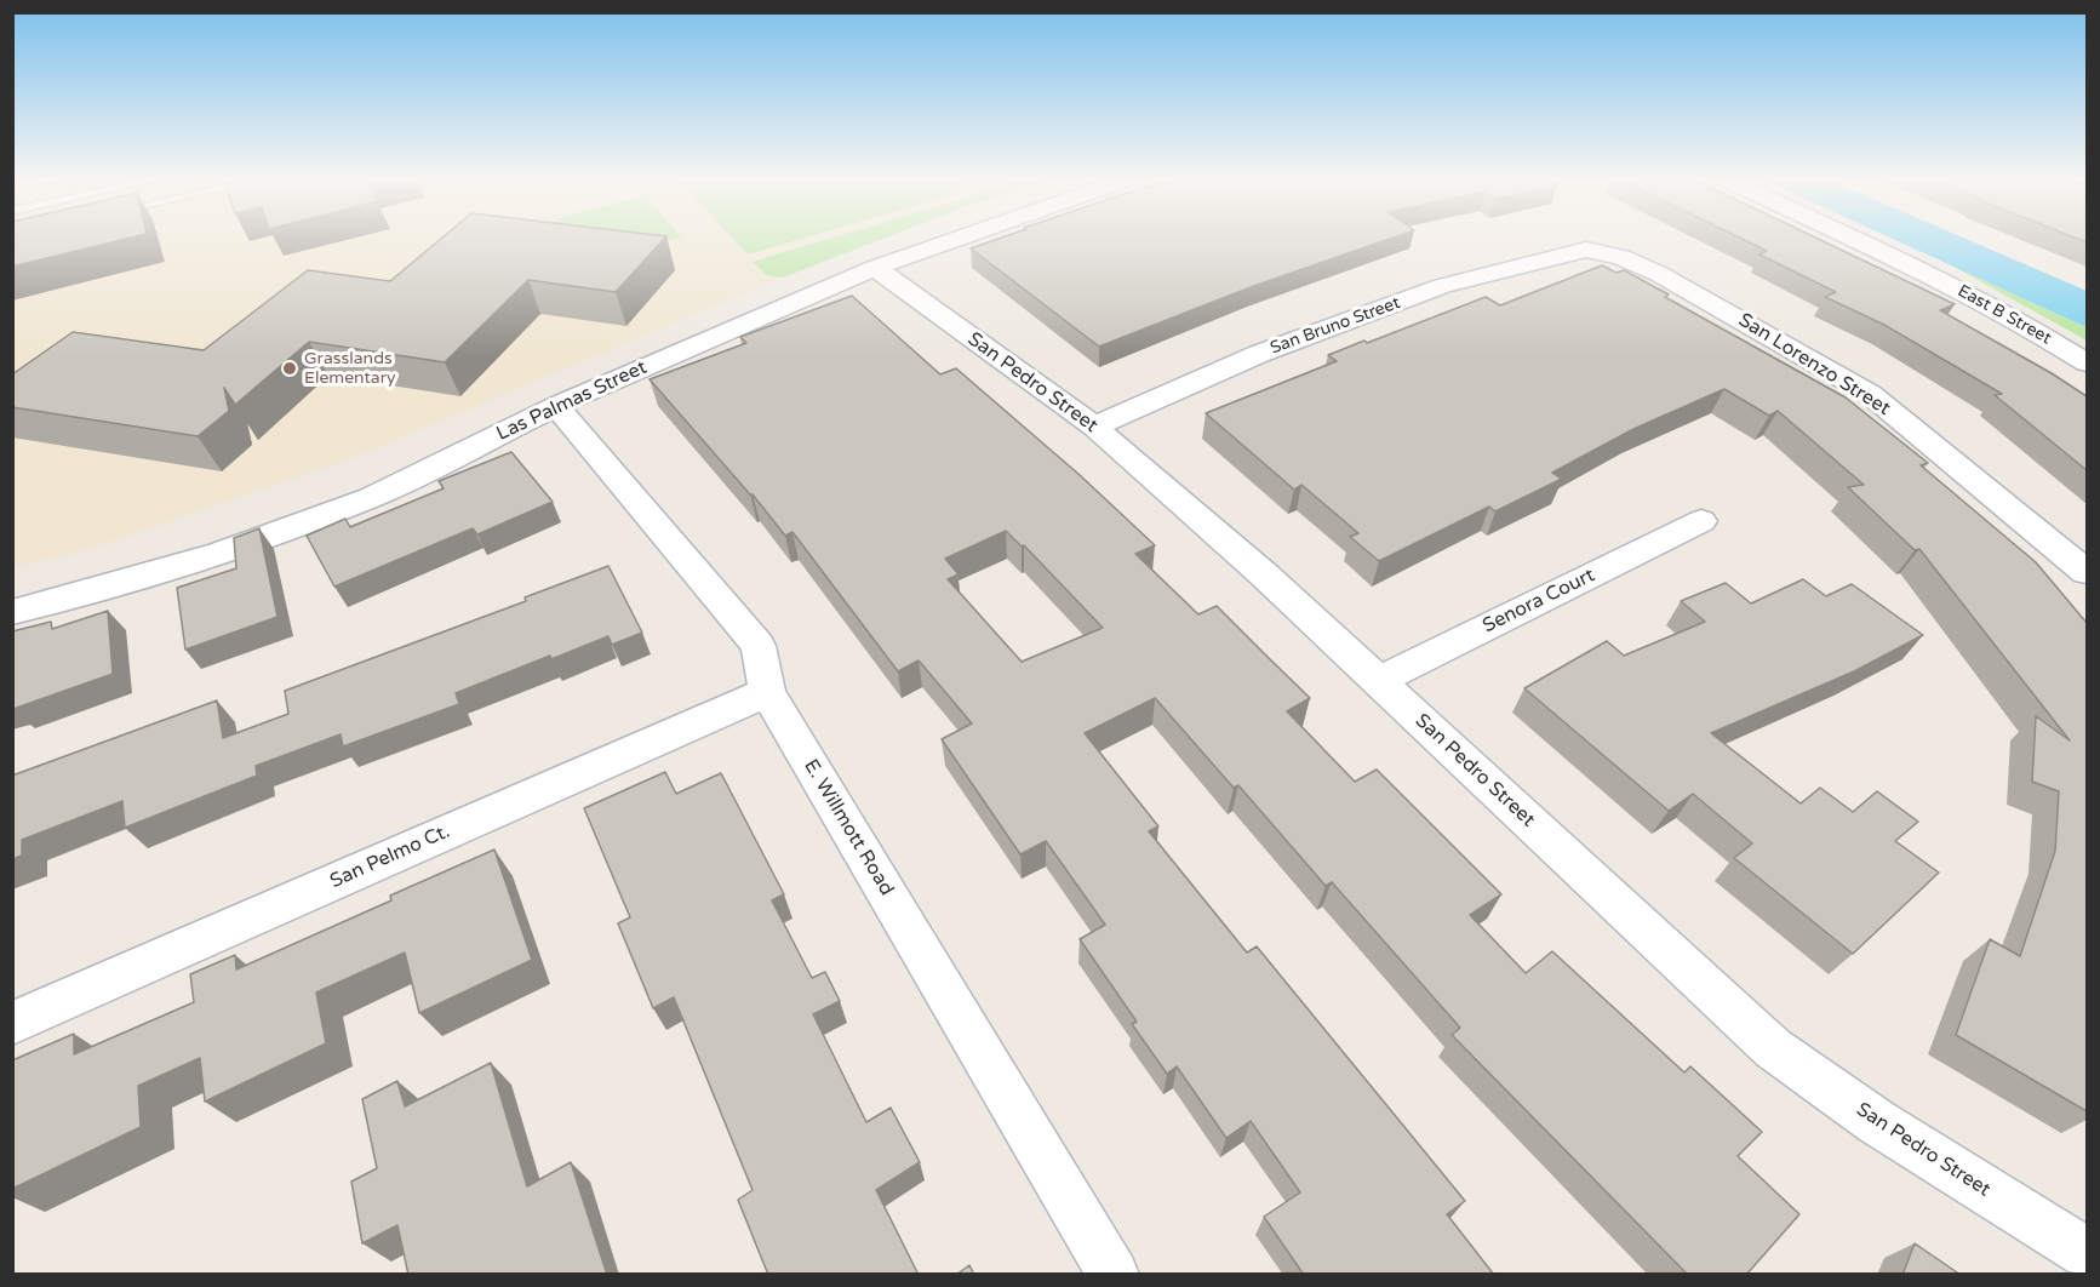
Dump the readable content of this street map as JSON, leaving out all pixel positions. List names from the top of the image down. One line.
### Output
{"streets":{"street":["East B Street","San Bruno Street","San Lorenzo Street","San Pedro Street","Las Palmas Street","Senora Court","E. Willmott Road","San Pelmo Ct."]},"crossings":[["San Bruno Street","San Lorenzo Street"],["San Bruno Street","San Pedro Street"],["San Pedro Street","Las Palmas Street"],["San Pedro Street","Senora Court"],["Las Palmas Street","E. Willmott Road"],["E. Willmott Road","San Pelmo Ct."]],"places":["Grasslands Elementary"]}
